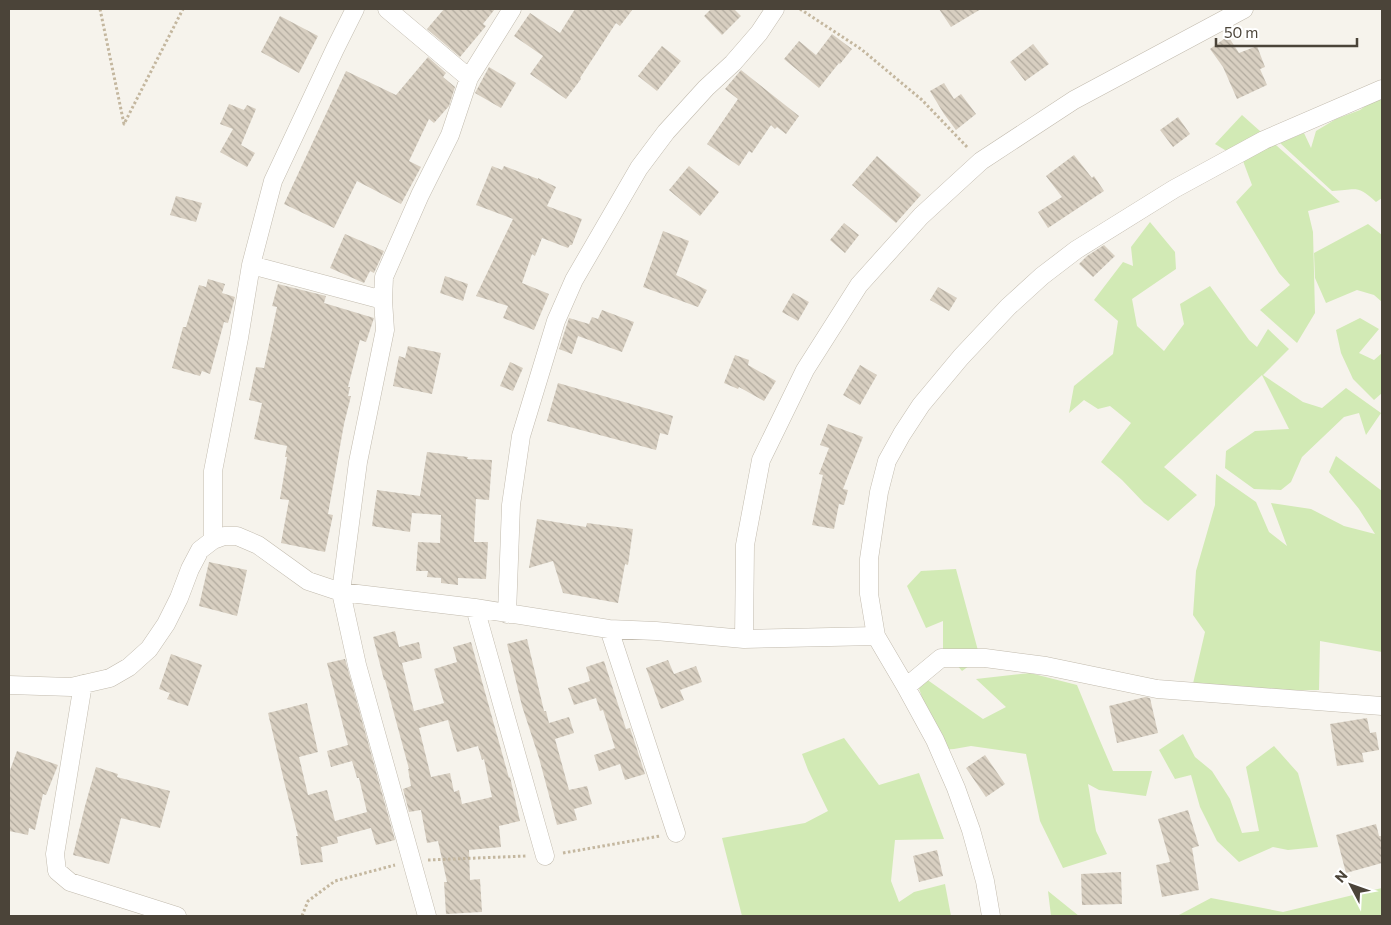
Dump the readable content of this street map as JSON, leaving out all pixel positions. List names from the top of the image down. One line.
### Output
{"scale_bar":"50 m","north":"top left"}
